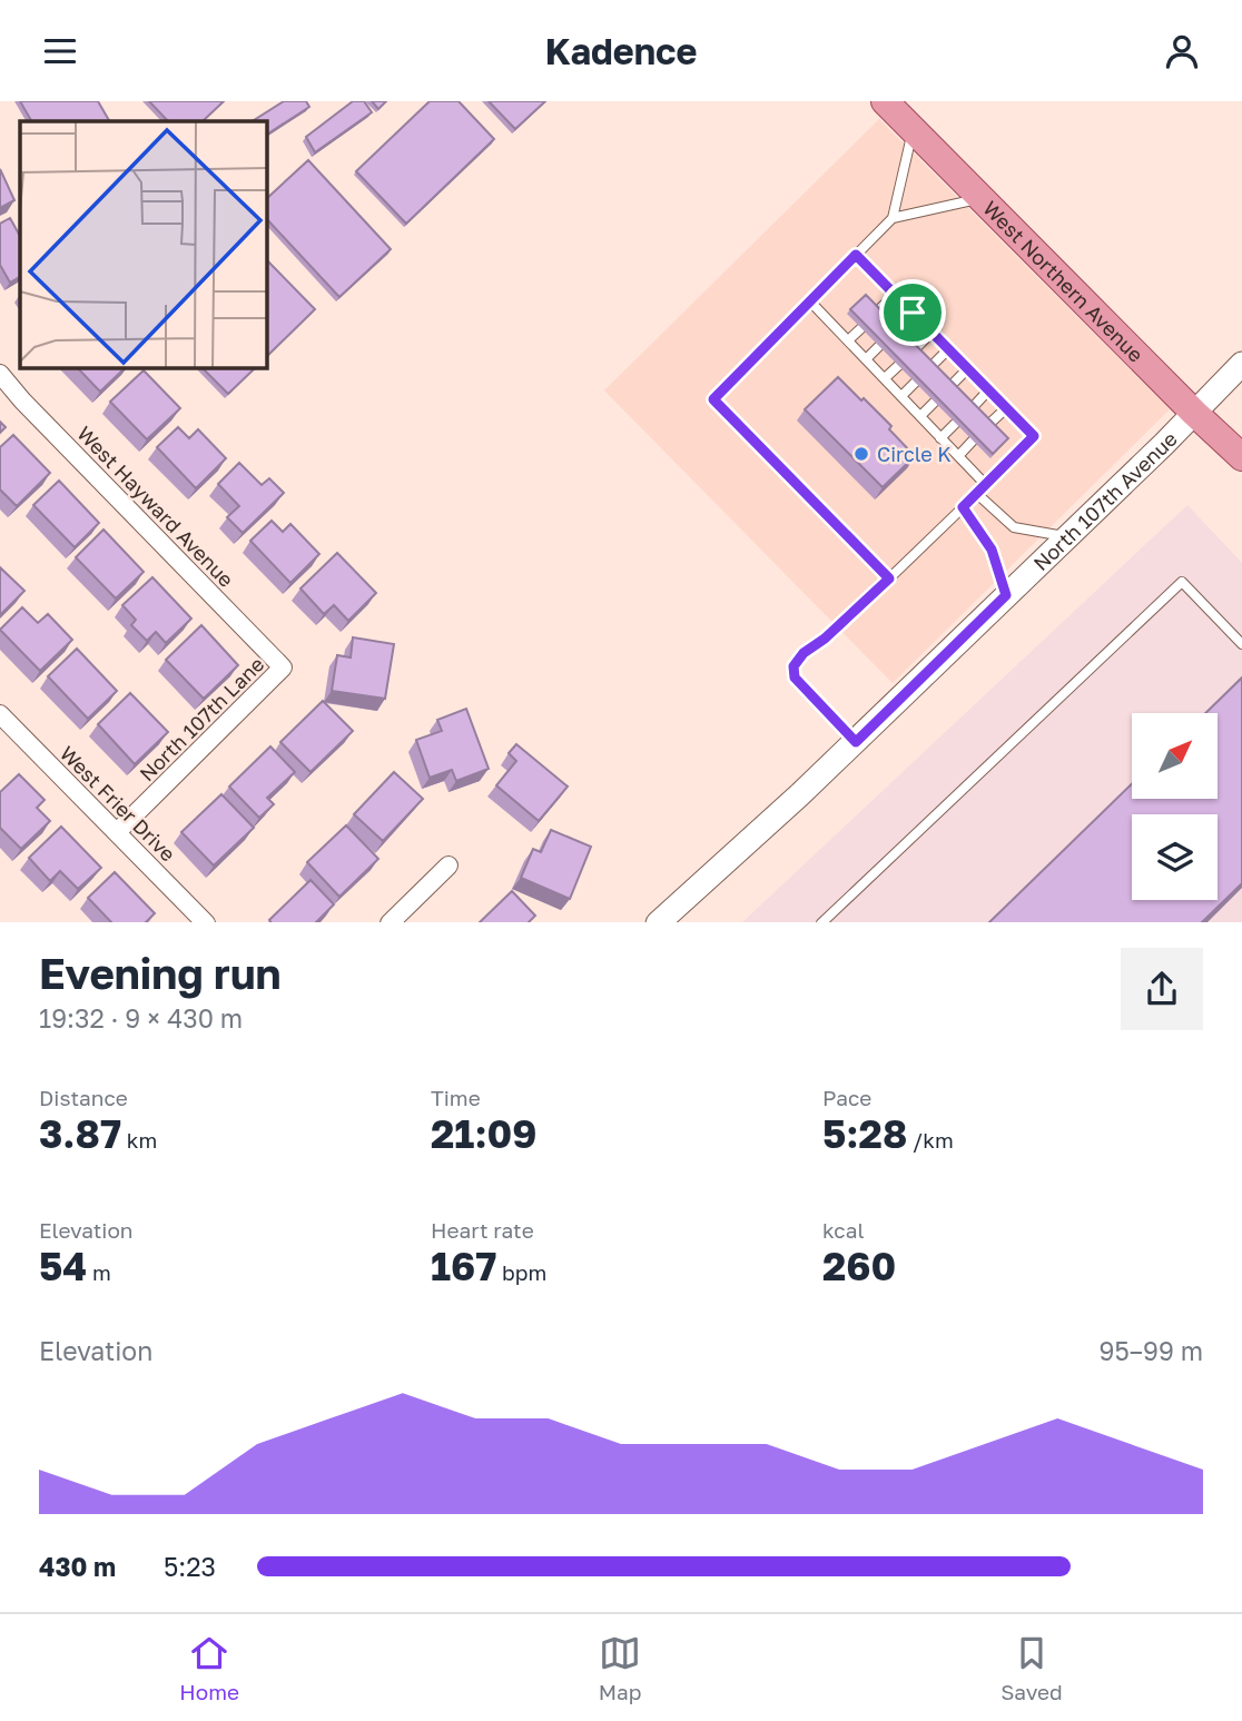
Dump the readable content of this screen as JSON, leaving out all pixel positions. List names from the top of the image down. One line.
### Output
{"streets":{"main road":["West Northern Avenue"],"street":["North 107th Avenue","West Hayward Avenue","North 107th Lane","West Frier Drive"]},"crossings":[["West Northern Avenue","North 107th Avenue"],["West Hayward Avenue","North 107th Lane"],["North 107th Lane","West Frier Drive"]],"places":["Circle K"],"north":"top right","page":{"header":"Kadence","heading":["Evening run","19:32 · 9 × 430 m"],"stats":[["Distance","3.87 km"],["Time","21:09"],["Pace","5:28 /km"],["Elevation","54 m"],["Heart rate","167 bpm"],["kcal","260"]],"chart":["Elevation","95–99 m"],"list":[{"name":"430 m","note":"5:23"}],"tabs":["Home","Map","Saved"]}}
